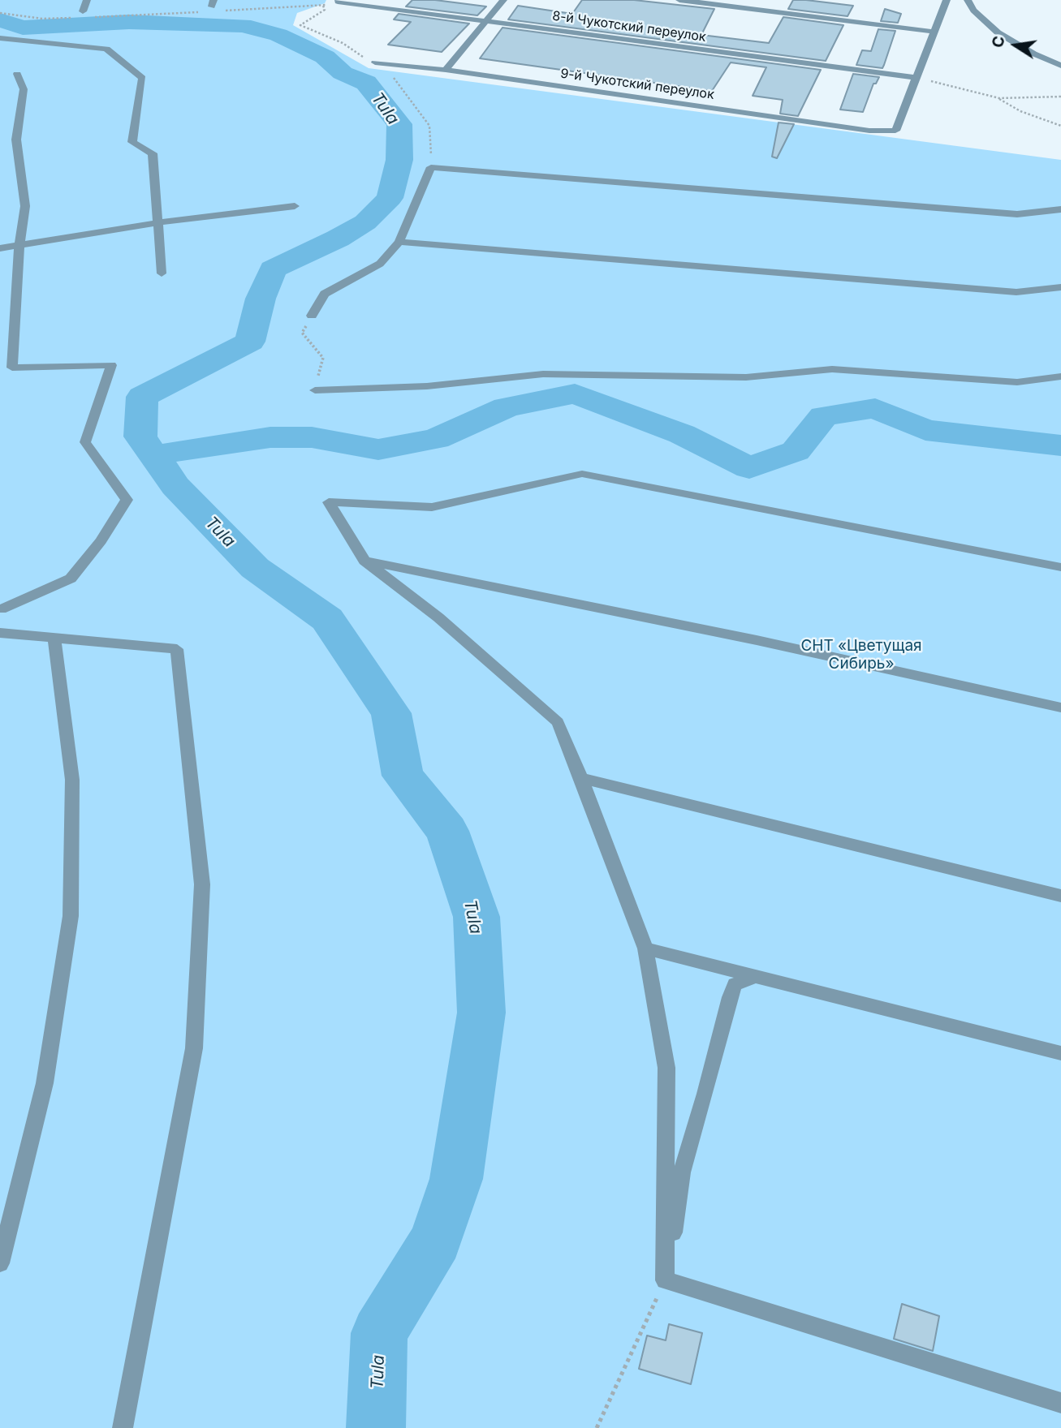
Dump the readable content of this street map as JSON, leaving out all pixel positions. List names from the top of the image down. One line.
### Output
{"streets":{"street":["8-й Чукотский переулок","9-й Чукотский переулок"]},"crossings":[["8-й Чукотский переулок","9-й Чукотский переулок"]],"water":["Tula"],"parks":["СНТ «Цветущая Сибирь»"],"north":"left"}
